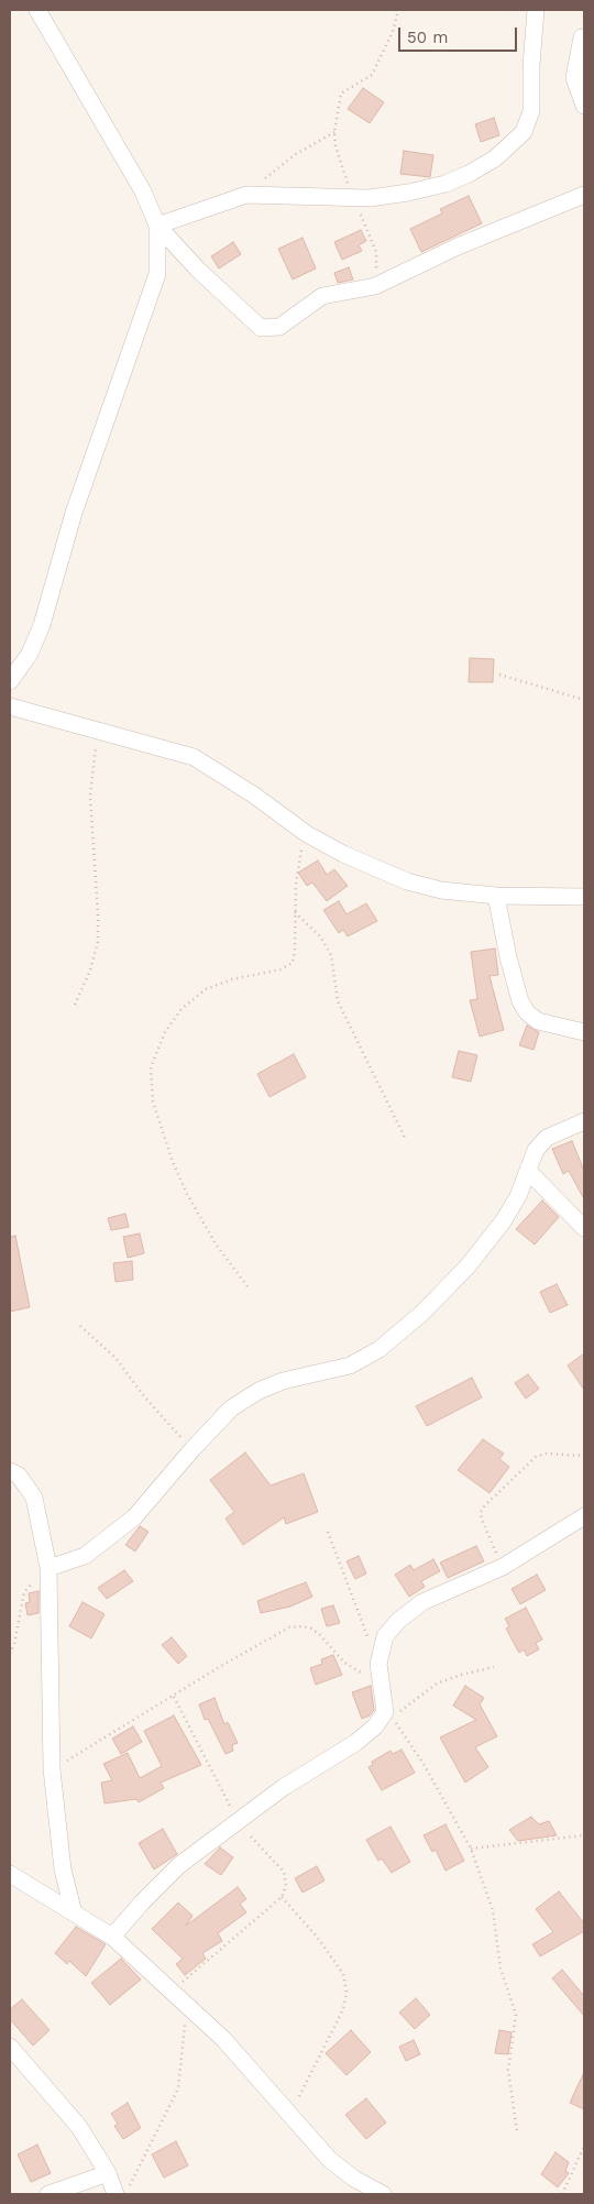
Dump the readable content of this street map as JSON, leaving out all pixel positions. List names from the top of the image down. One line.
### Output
{"scale_bar":"50 m"}
